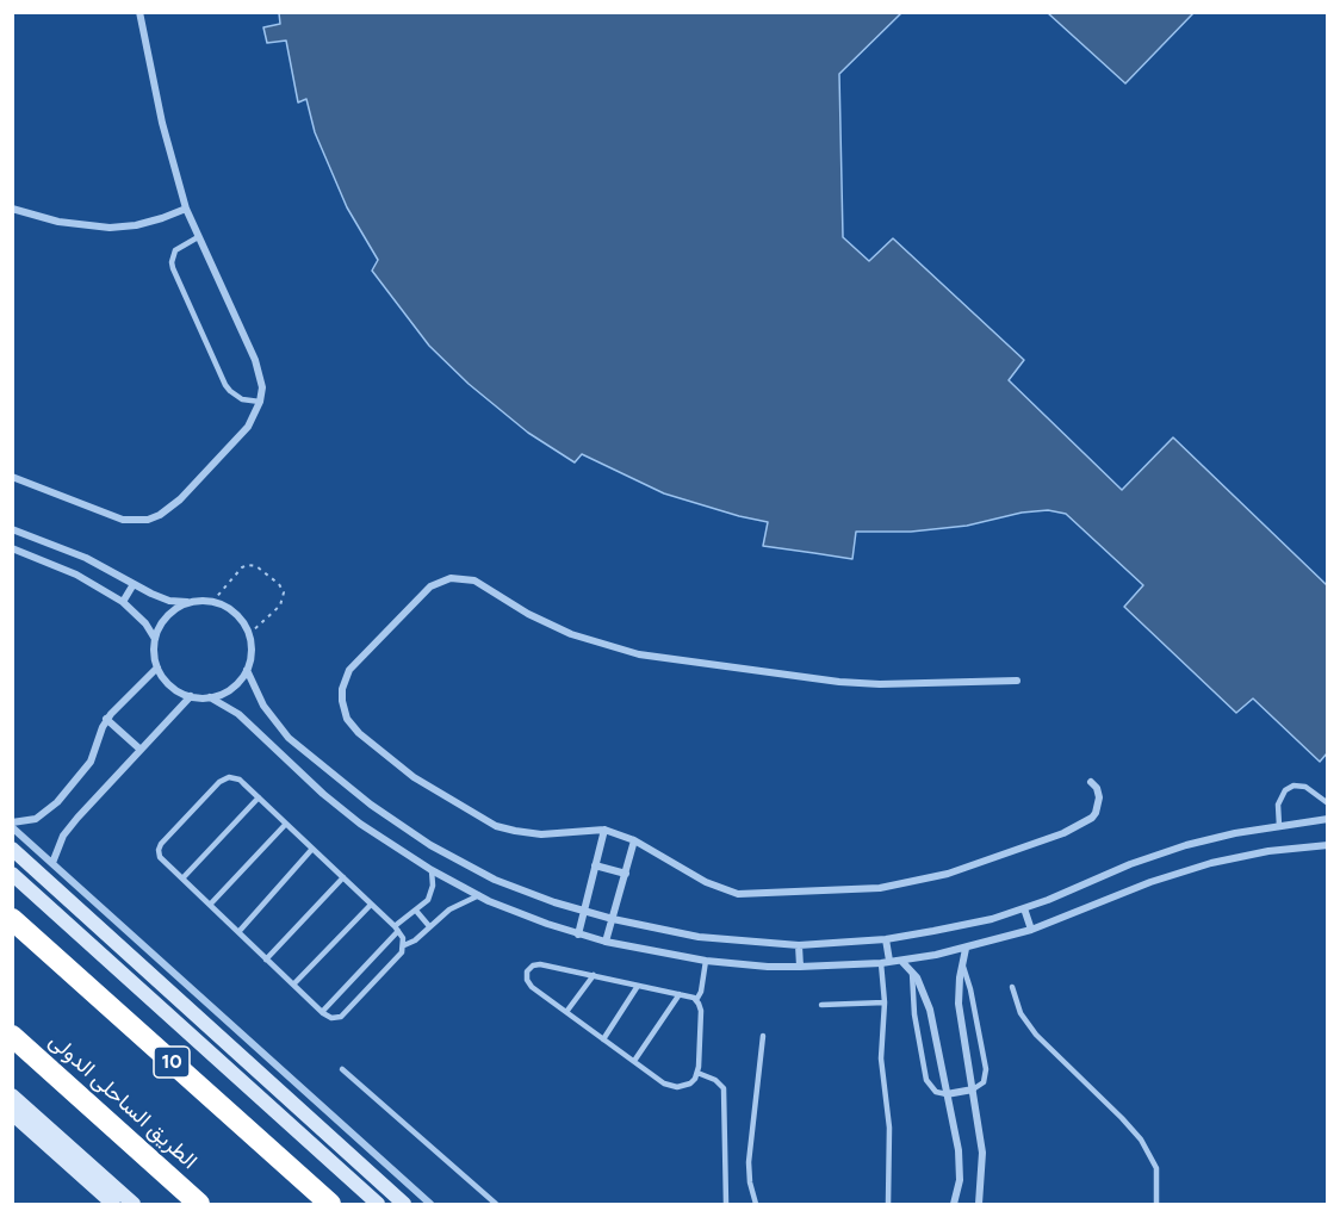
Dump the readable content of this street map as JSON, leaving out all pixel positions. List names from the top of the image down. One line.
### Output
{"streets":{"highway":["10","الطريق الساحلى الدولى"]}}
